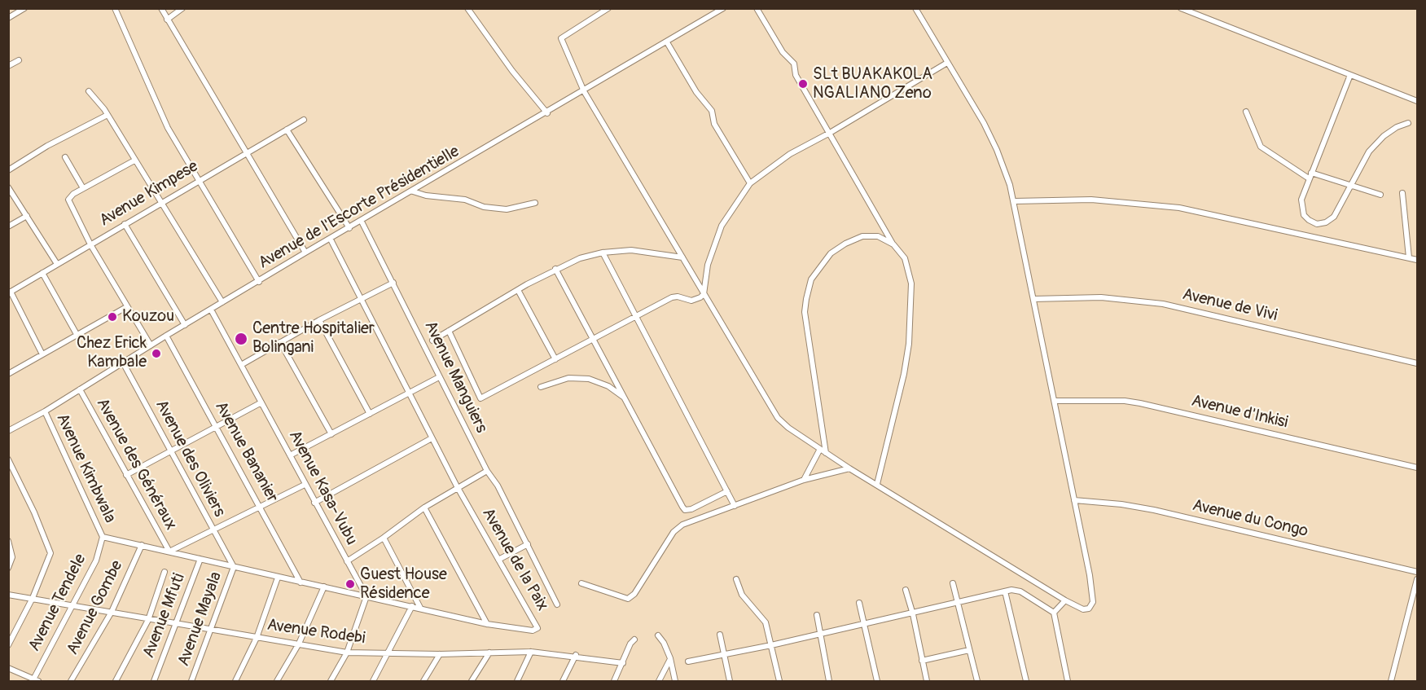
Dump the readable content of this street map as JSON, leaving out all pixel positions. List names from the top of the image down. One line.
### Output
{"streets":{"street":["Avenue Kimpese","Avenue de l'Escorte Présidentielle","Avenue de Vivi","Avenue Manguiers","Avenue d'Inkisi","Avenue Bananier","Avenue des Oliviers","Avenue des Généraux","Avenue Kimbwala","Avenue Kasa-Vubu","Avenue du Congo","Avenue de la Paix","Avenue Tendele","Avenue Gombe","Avenue Mfuti","Avenue Mayala","Avenue Rodebi"]},"crossings":[["Avenue de l'Escorte Présidentielle","Avenue Manguiers"],["Avenue de l'Escorte Présidentielle","Avenue Bananier"],["Avenue de l'Escorte Présidentielle","Avenue des Oliviers"],["Avenue de l'Escorte Présidentielle","Avenue des Généraux"],["Avenue de l'Escorte Présidentielle","Avenue Kimbwala"],["Avenue de l'Escorte Présidentielle","Avenue Kasa-Vubu"],["Avenue de l'Escorte Présidentielle","Avenue de la Paix"],["Avenue Bananier","Avenue de la Paix"],["Avenue des Oliviers","Avenue de la Paix"],["Avenue des Oliviers","Avenue Mayala"],["Avenue des Généraux","Avenue de la Paix"],["Avenue Kimbwala","Avenue de la Paix"],["Avenue Kimbwala","Avenue Tendele"],["Avenue Kasa-Vubu","Avenue de la Paix"],["Avenue de la Paix","Avenue Tendele"],["Avenue de la Paix","Avenue Gombe"],["Avenue de la Paix","Avenue Mfuti"],["Avenue de la Paix","Avenue Mayala"],["Avenue Tendele","Avenue Rodebi"],["Avenue Gombe","Avenue Rodebi"],["Avenue Mfuti","Avenue Rodebi"],["Avenue Mayala","Avenue Rodebi"]],"places":["SLt BUAKAKOLA NGALIANO Zeno","Kouzou","Centre Hospitalier Bolingani","Chez Erick Kambale","Guest House Résidence"]}
